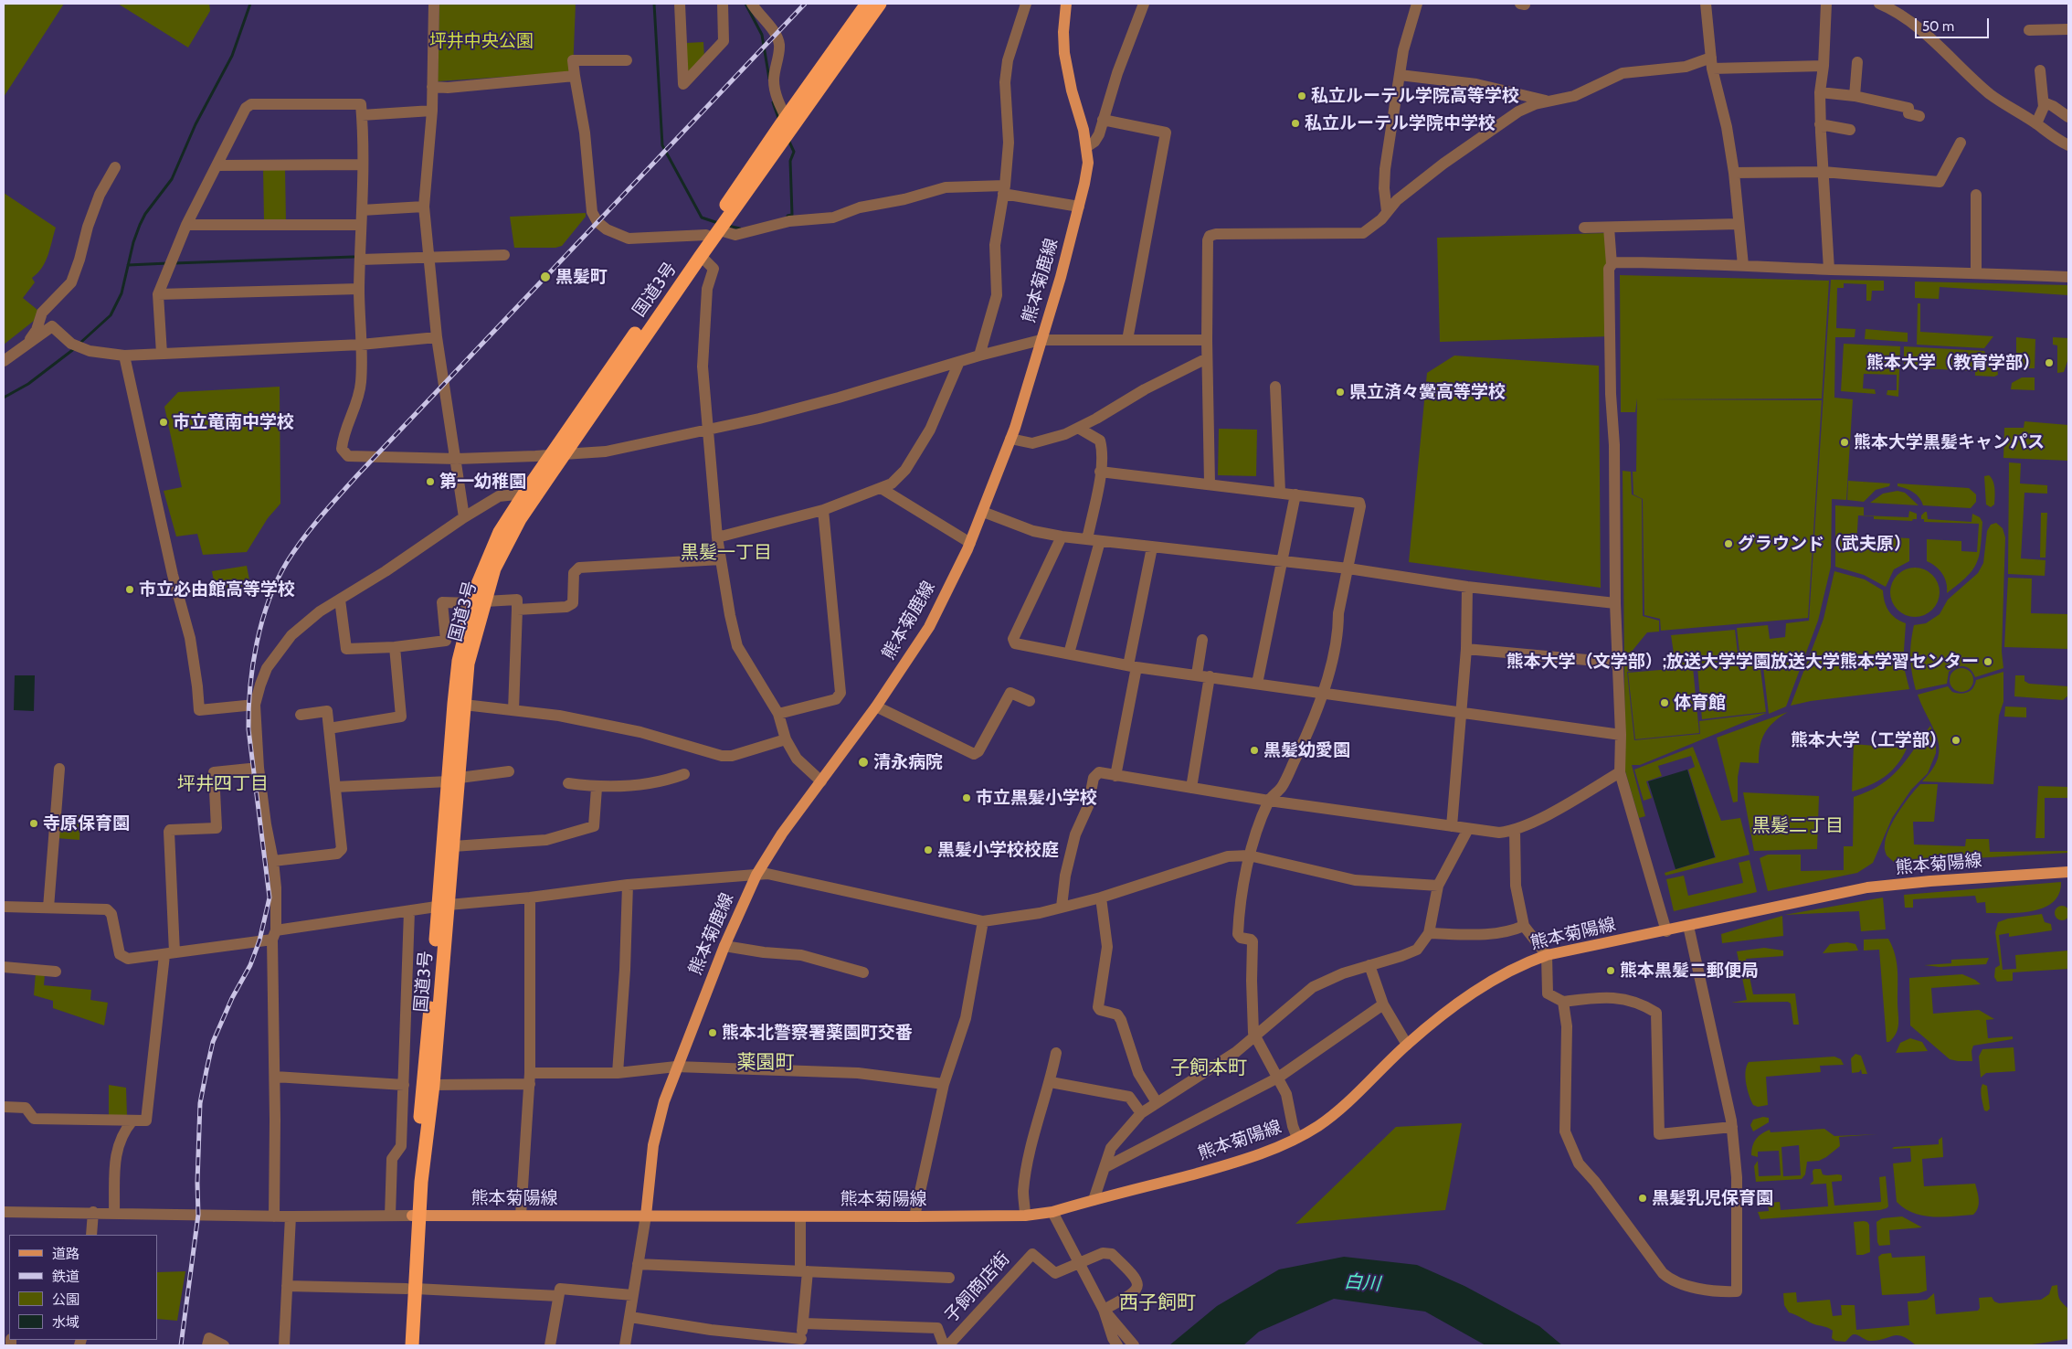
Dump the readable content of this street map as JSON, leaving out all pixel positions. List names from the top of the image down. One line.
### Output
{"streets":{"highway":["国道3号"],"main road":["熊本菊鹿線","熊本菊陽線"],"street":["子飼商店街"]},"crossings":[["熊本菊鹿線","熊本菊陽線"],["国道3号","熊本菊陽線"]],"districts":["黒髪一丁目","坪井四丁目","黒髪二丁目","薬園町","子飼本町","西子飼町"],"water":["白川"],"parks":["坪井中央公園"],"places":["私立ルーテル学院高等学校","私立ルーテル学院中学校","黒髪町","熊本大学（教育学部）","県立済々黌高等学校","市立竜南中学校","熊本大学黒髪キャンパス","第一幼稚園","グラウンド（武夫原）","市立必由館高等学校","熊本大学（文学部）;放送大学学園放送大学熊本学習センター","体育館","熊本大学（工学部）","黒髪幼愛園","清永病院","市立黒髪小学校","寺原保育園","黒髪小学校校庭","熊本黒髪二郵便局","熊本北警察署薬園町交番","黒髪乳児保育園"],"legend":["道路","鉄道","公園","水域"],"scale_bar":"50 m"}
